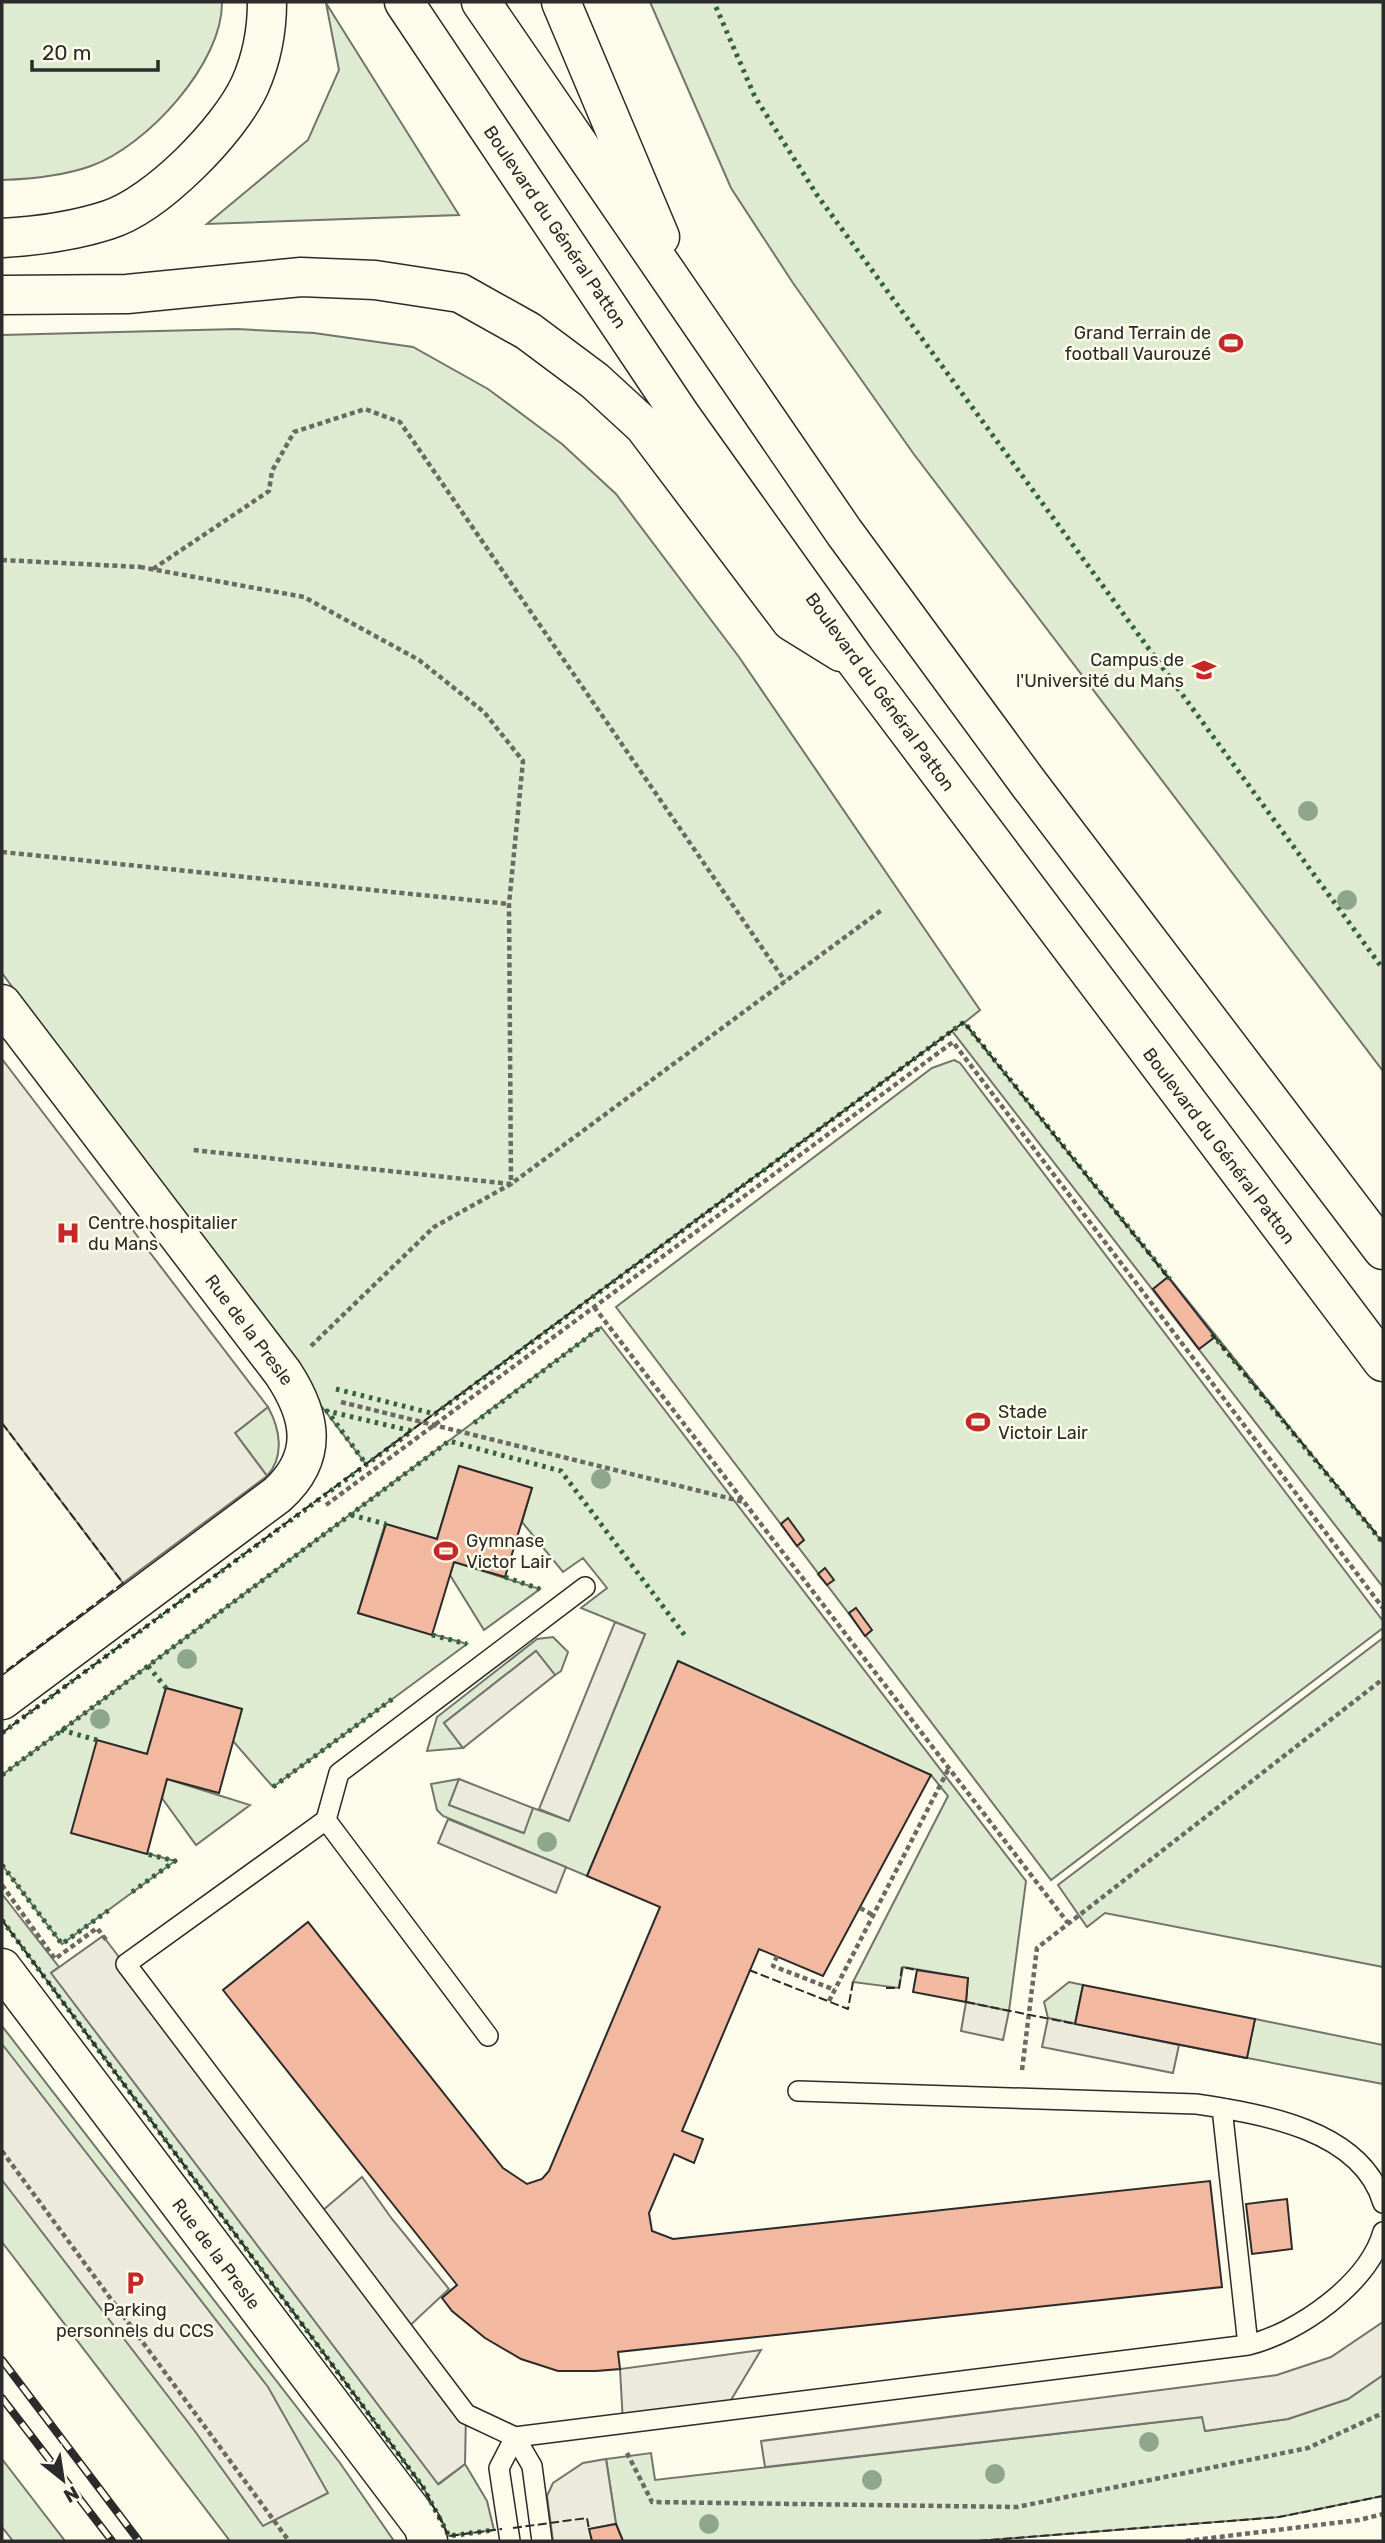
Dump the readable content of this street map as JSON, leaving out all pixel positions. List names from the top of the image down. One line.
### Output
{"streets":{"main road":["Boulevard du Général Patton","Rue de la Presle"]},"places":{"sports":["Grand Terrain de football Vaurouzé","Stade Victoir Lair","Gymnase Victor Lair"],"school or university":["Campus de l'Université du Mans"],"hospital":["Centre hospitalier du Mans"],"parking":["Parking personnels du CCS"]},"scale_bar":"20 m","north":"bottom right"}
